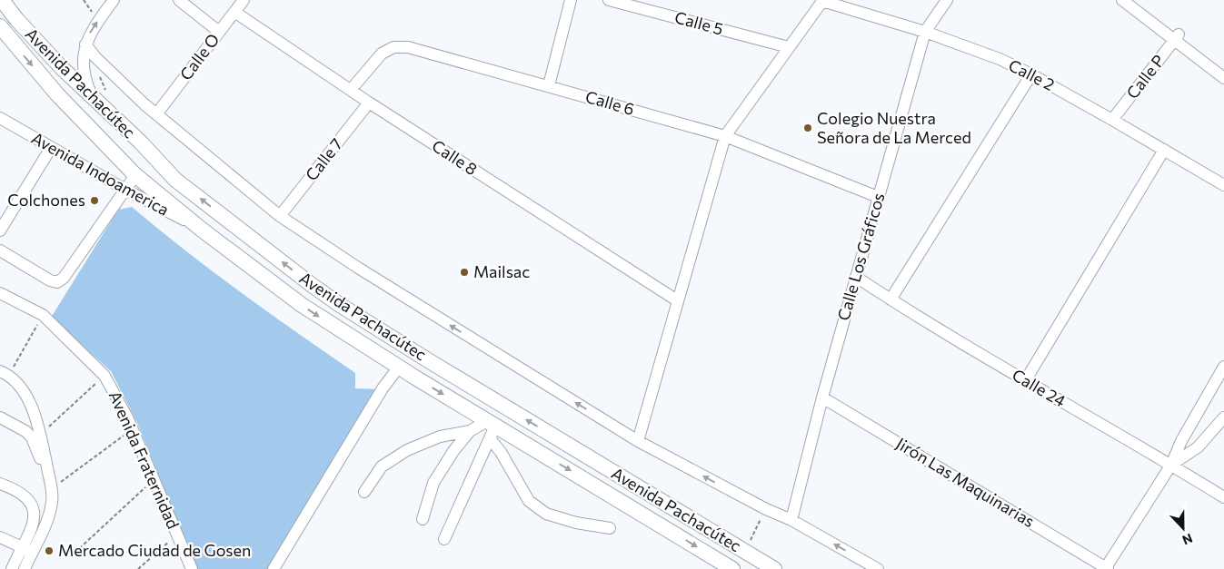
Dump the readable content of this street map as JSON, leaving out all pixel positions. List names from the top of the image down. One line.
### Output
{"streets":{"main road":["Avenida Pachacútec"],"street":["Calle 5","Calle O","Calle 2","Calle P","Calle 6","Calle 8","Calle 7","Avenida Indoamerica","Calle Los Gráficos","Calle 24","Avenida Fraternidad","Jirón Las Maquinarias"]},"crossings":[["Calle O","Avenida Pachacútec"],["Calle O","Calle 8"],["Calle 2","Calle P"],["Calle 2","Calle Los Gráficos"],["Avenida Pachacútec","Calle 7"],["Avenida Pachacútec","Avenida Indoamerica"],["Avenida Pachacútec","Calle Los Gráficos"],["Calle 6","Calle 8"],["Calle 6","Calle Los Gráficos"],["Calle 8","Calle 7"],["Calle Los Gráficos","Calle 24"],["Calle Los Gráficos","Jirón Las Maquinarias"]],"places":["Colegio Nuestra Señora de La Merced","Colchones","Mailsac","Mercado Ciudad de Gosen"],"north":"bottom"}
